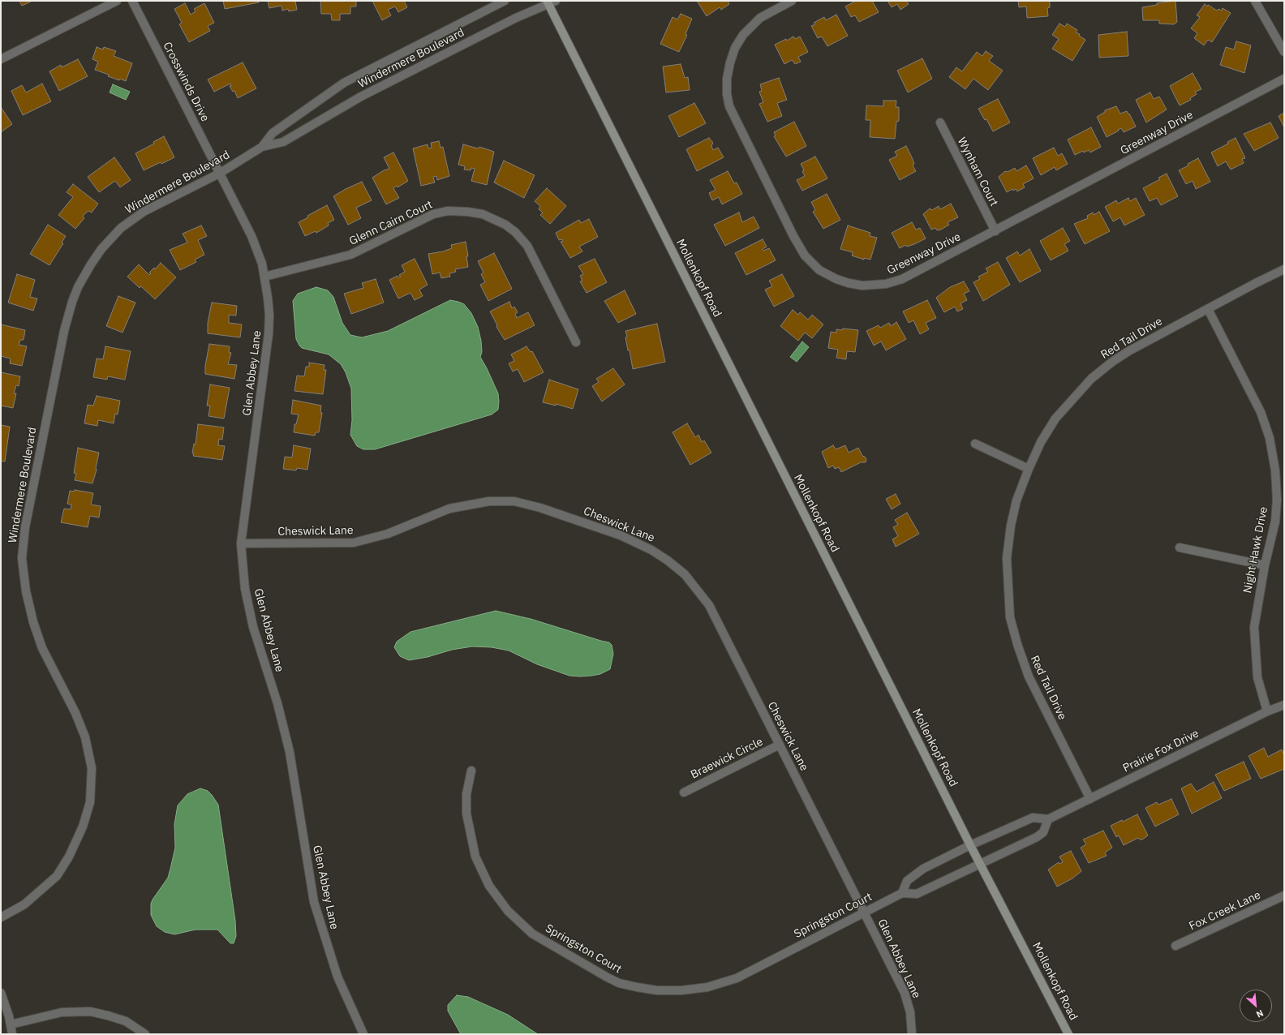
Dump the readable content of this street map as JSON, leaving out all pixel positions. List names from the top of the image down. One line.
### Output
{"streets":{"street":["Windermere Boulevard","Crosswinds Drive","Greenway Drive","Wynham Court","Glenn Cairn Court","Mollenkopf Road","Red Tail Drive","Glen Abbey Lane","Cheswick Lane","Night Hawk Drive","Prairie Fox Drive","Braewick Circle","Fox Creek Lane","Springston Court"]},"crossings":[["Windermere Boulevard","Crosswinds Drive"],["Windermere Boulevard","Mollenkopf Road"],["Windermere Boulevard","Glen Abbey Lane"],["Crosswinds Drive","Glen Abbey Lane"],["Greenway Drive","Wynham Court"],["Glenn Cairn Court","Glen Abbey Lane"],["Mollenkopf Road","Springston Court"],["Red Tail Drive","Night Hawk Drive"],["Red Tail Drive","Prairie Fox Drive"],["Glen Abbey Lane","Cheswick Lane"],["Glen Abbey Lane","Springston Court"],["Cheswick Lane","Braewick Circle"],["Cheswick Lane","Springston Court"],["Night Hawk Drive","Prairie Fox Drive"]],"north":"bottom right"}
